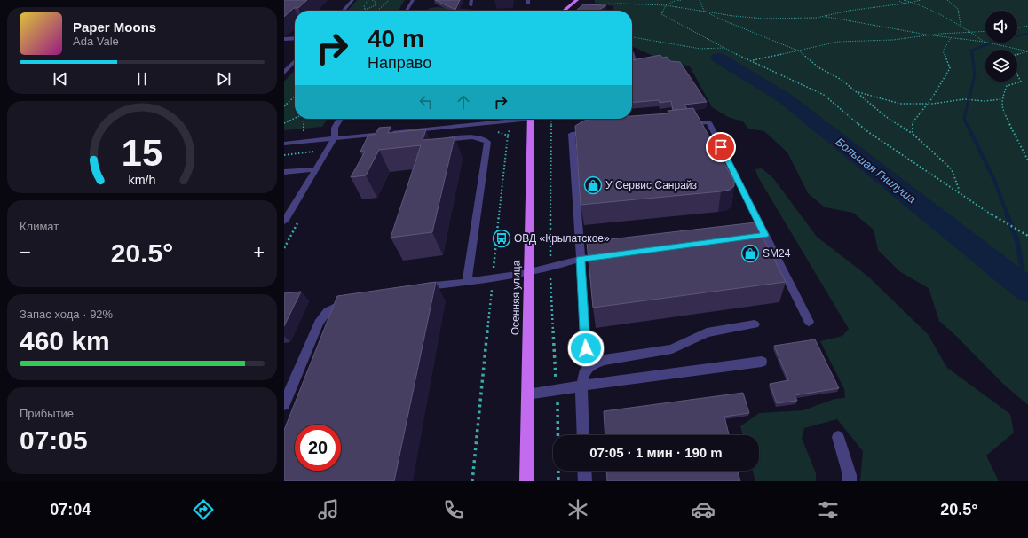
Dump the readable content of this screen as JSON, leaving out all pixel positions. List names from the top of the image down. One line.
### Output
{"streets":{"main road":["Осенняя улица"]},"water":["Большая Гнилуша"],"places":{"shop":["У Сервис Санрайз","SM24"],"bus stop":["ОВД «Крылатское»"]},"page":{"turn":["40 m","Направо"],"song":["Paper Moons","Ada Vale"],"tile":["Климат",["Запас хода · 92%","460 km"],["Прибытие","07:05"]],"heat":["−","20.5°","+"],"limit":"20","trip":"07:05 · 1 мин · 190 m","tabs":["07:04","20.5°"],"gauge":["15","km/h"]}}
